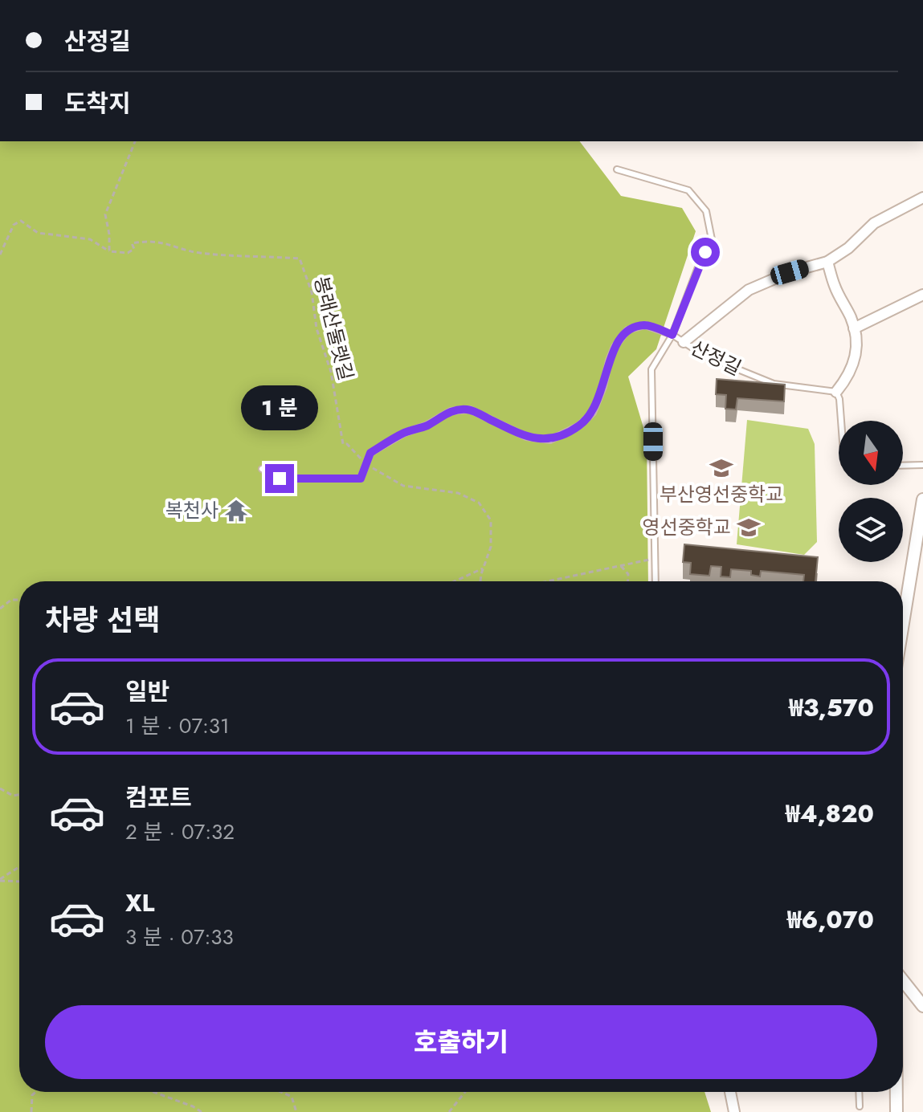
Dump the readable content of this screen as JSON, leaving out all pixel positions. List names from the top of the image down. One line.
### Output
{"streets":{"lane":["산정길"],"path":["봉래산둘렛길"]},"places":{"school or university":["부산영선중학교","영선중학교"],"temple":["복천사"]},"north":"bottom","page":{"banner":["산정길","도착지"],"bubble":"1 분","heading":"차량 선택","list":[{"name":"일반","note":"1 분 · 07:31","value":"₩3,570"},{"name":"컴포트","note":"2 분 · 07:32","value":"₩4,820"},{"name":"XL","note":"3 분 · 07:33","value":"₩6,070"}],"buttons":"호출하기"}}
